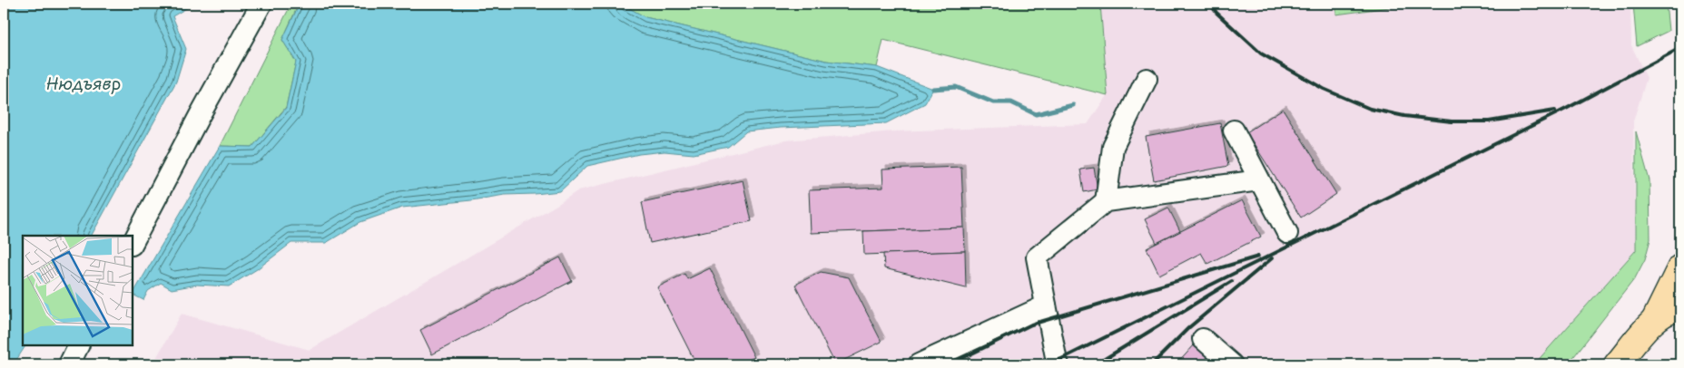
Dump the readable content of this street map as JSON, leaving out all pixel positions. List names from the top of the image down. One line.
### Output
{"water":["Нюдъявр"]}
